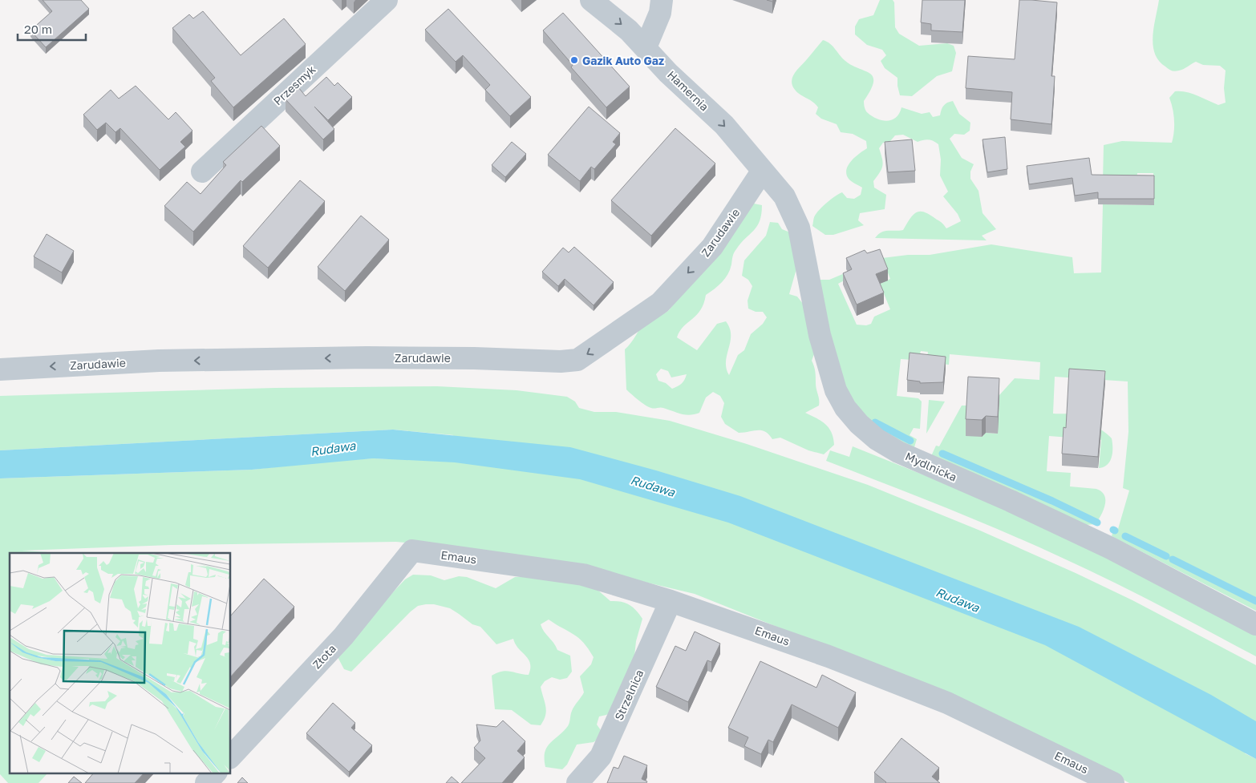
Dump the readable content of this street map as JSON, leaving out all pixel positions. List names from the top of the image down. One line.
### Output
{"streets":{"street":["Przesmyk","Hamernia","Zarudawie","Mydlnicka","Emaus","Złota","Strzelnica"]},"crossings":[["Hamernia","Zarudawie"],["Hamernia","Mydlnicka"],["Zarudawie","Mydlnicka"],["Emaus","Złota"],["Emaus","Strzelnica"]],"one_way":["Hamernia","Zarudawie"],"water":["Rudawa"],"places":["Gazik Auto Gaz"],"scale_bar":"20 m"}
